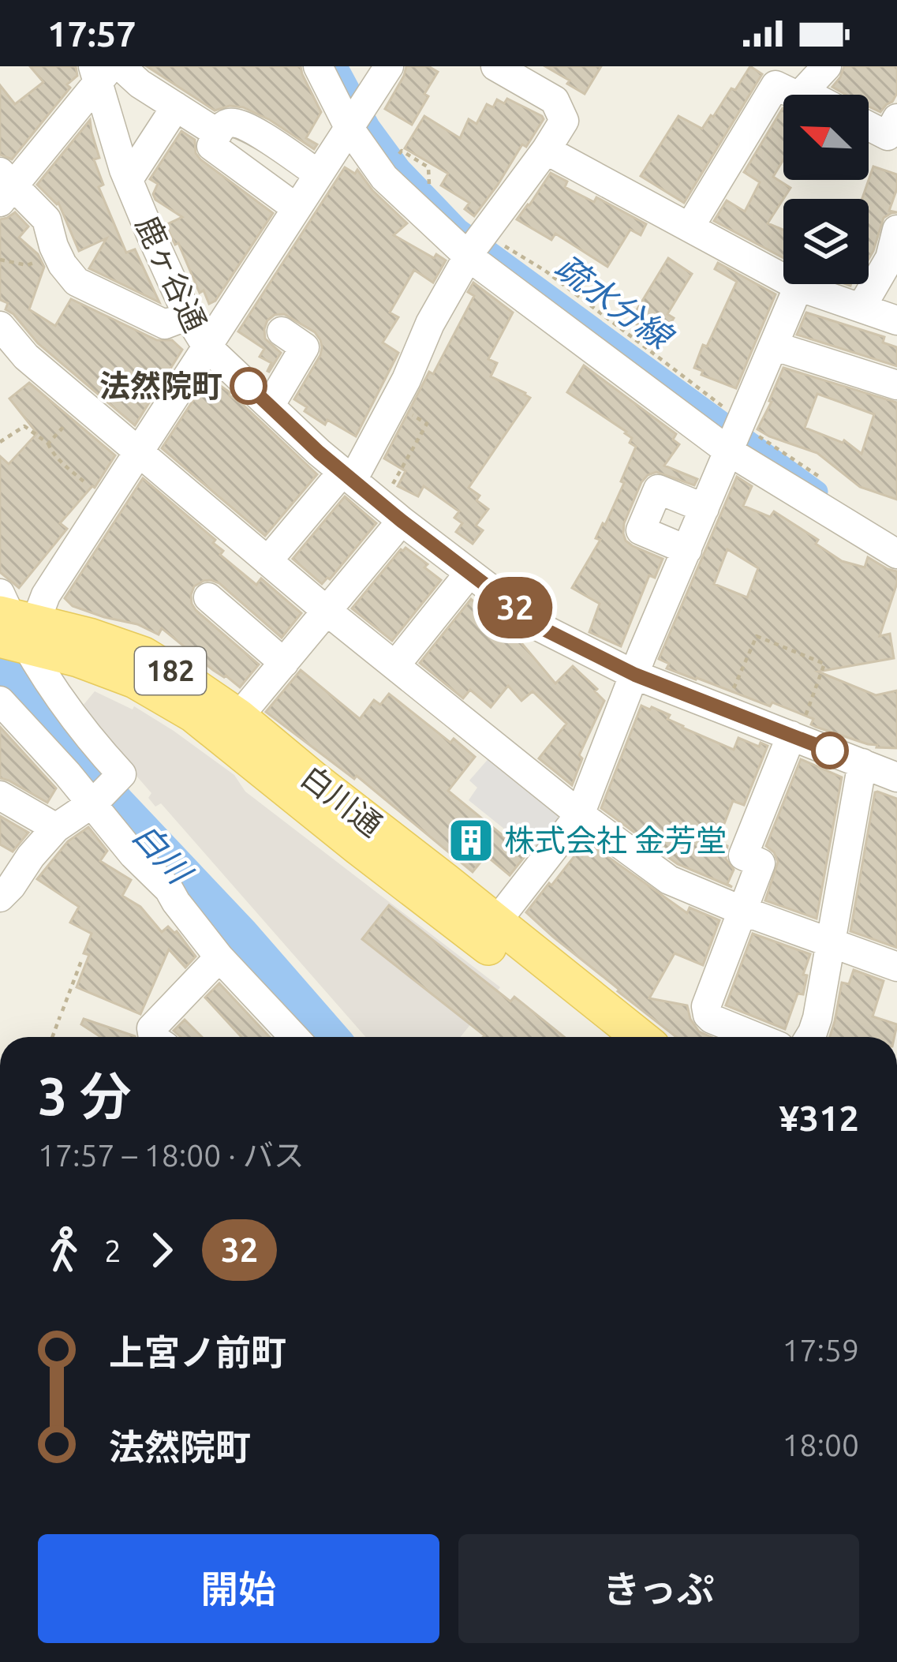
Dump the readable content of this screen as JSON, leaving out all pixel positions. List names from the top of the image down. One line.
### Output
{"streets":{"main road":["182","白川通"],"street":["鹿ヶ谷通"]},"water":["疏水分線","白川"],"places":{"other":["法然院町"],"building":["株式会社 金芳堂"]},"lines":["bus line 32"],"north":"top left","page":{"status":"17:57","on_map":"32","heading":["3 分","17:57 – 18:00 · バス","¥312"],"legs":["2","32"],"list":[{"name":"上宮ノ前町","value":"17:59"},{"name":"法然院町","value":"18:00"}],"buttons":["開始","きっぷ"]}}
